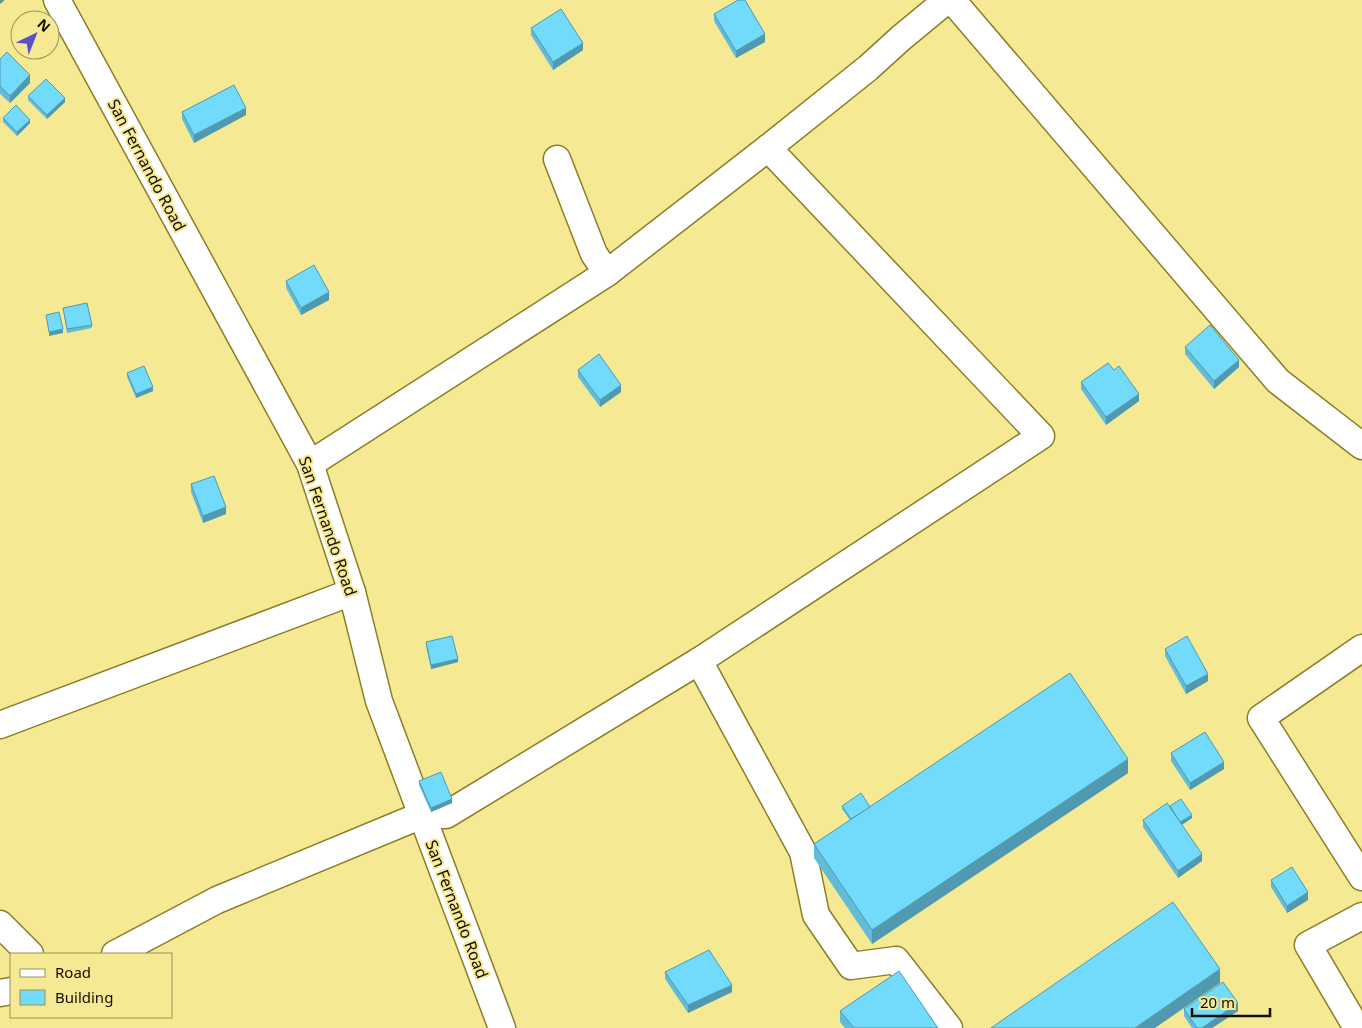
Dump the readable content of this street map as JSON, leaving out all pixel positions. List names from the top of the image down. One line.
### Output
{"streets":{"street":["San Fernando Road"]},"legend":["Road","Building"],"scale_bar":"20 m","north":"top right"}
